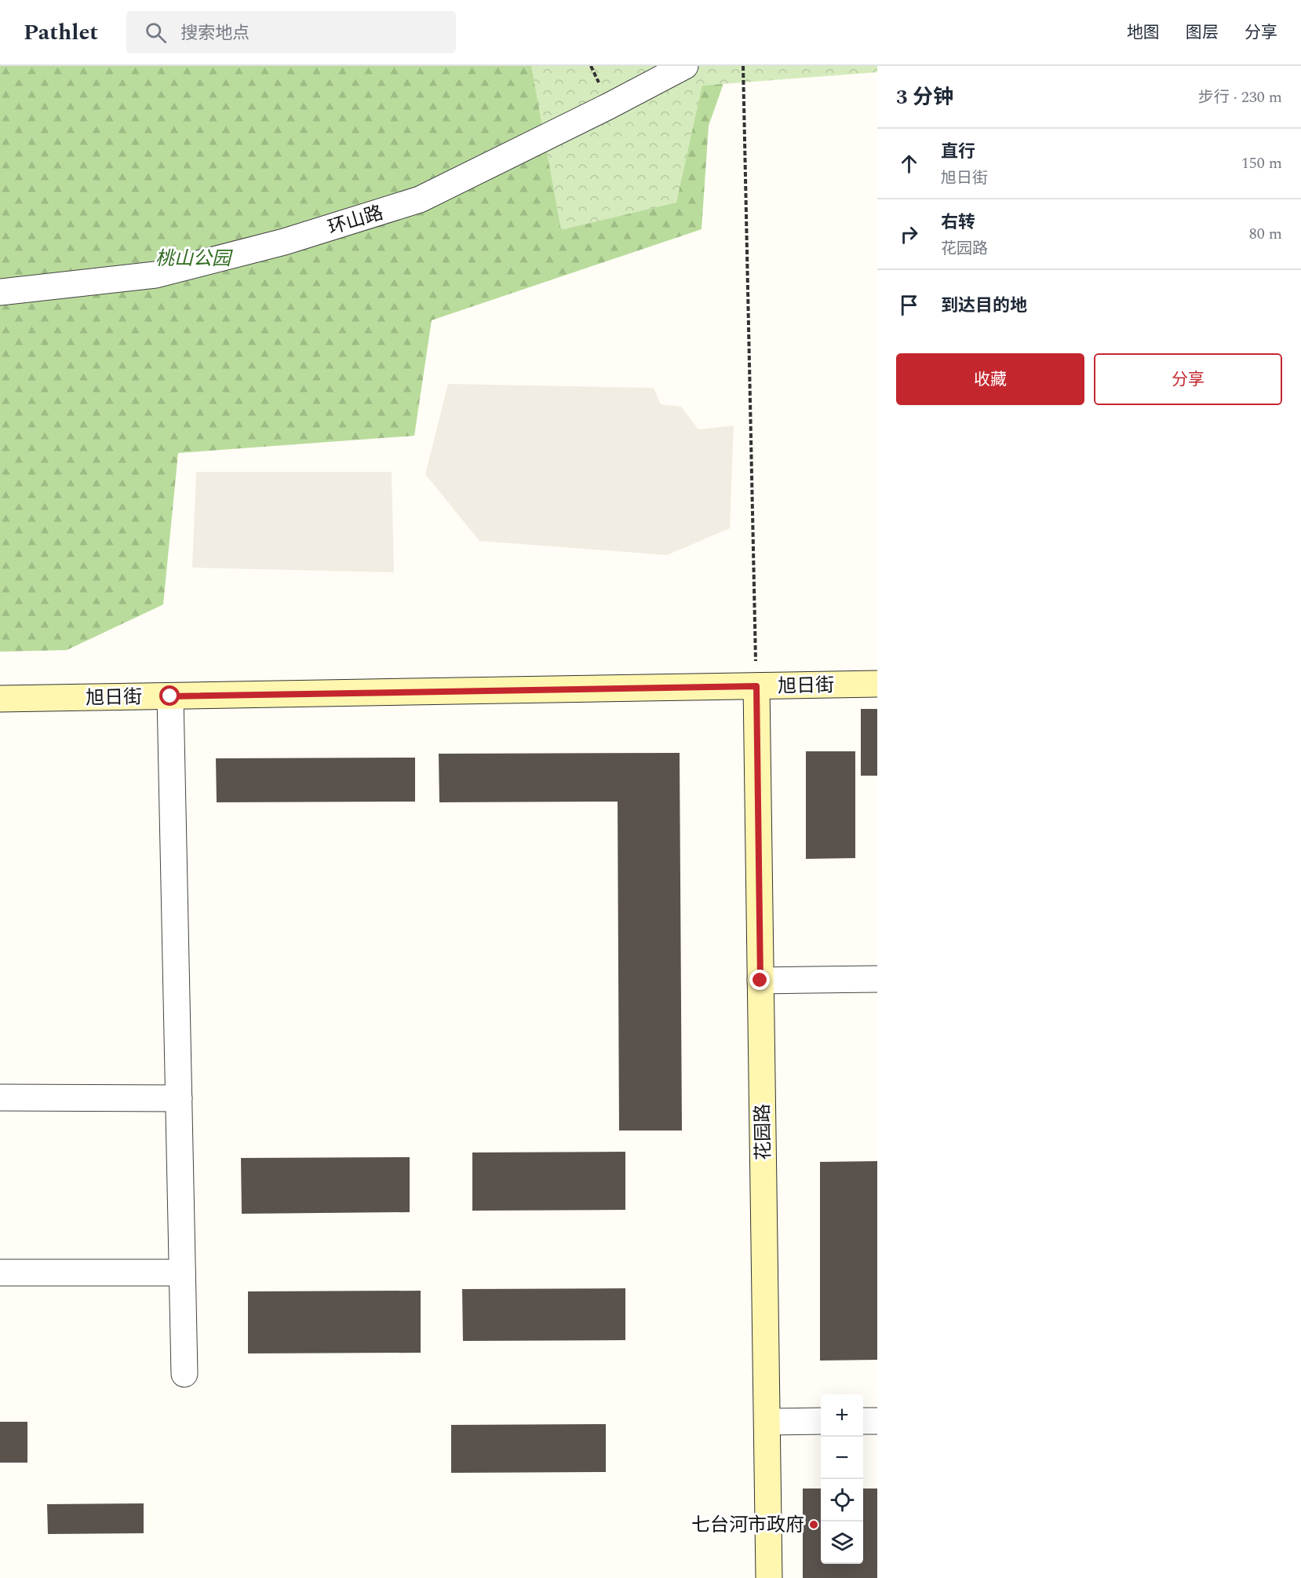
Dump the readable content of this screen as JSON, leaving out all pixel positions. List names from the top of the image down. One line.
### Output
{"streets":{"street":["环山路","旭日街","花园路"]},"crossings":[["旭日街","花园路"]],"parks":["桃山公园"],"places":["七台河市政府"],"page":{"header":"Pathlet","search":"搜索地点","nav":["地图","图层","分享"],"heading":["3 分钟","步行 · 230 m"],"list":[["直行","旭日街","150 m"],["右转","花园路","80 m"],"到达目的地"],"buttons":["收藏","分享"],"map_buttons":["+","−"]}}
